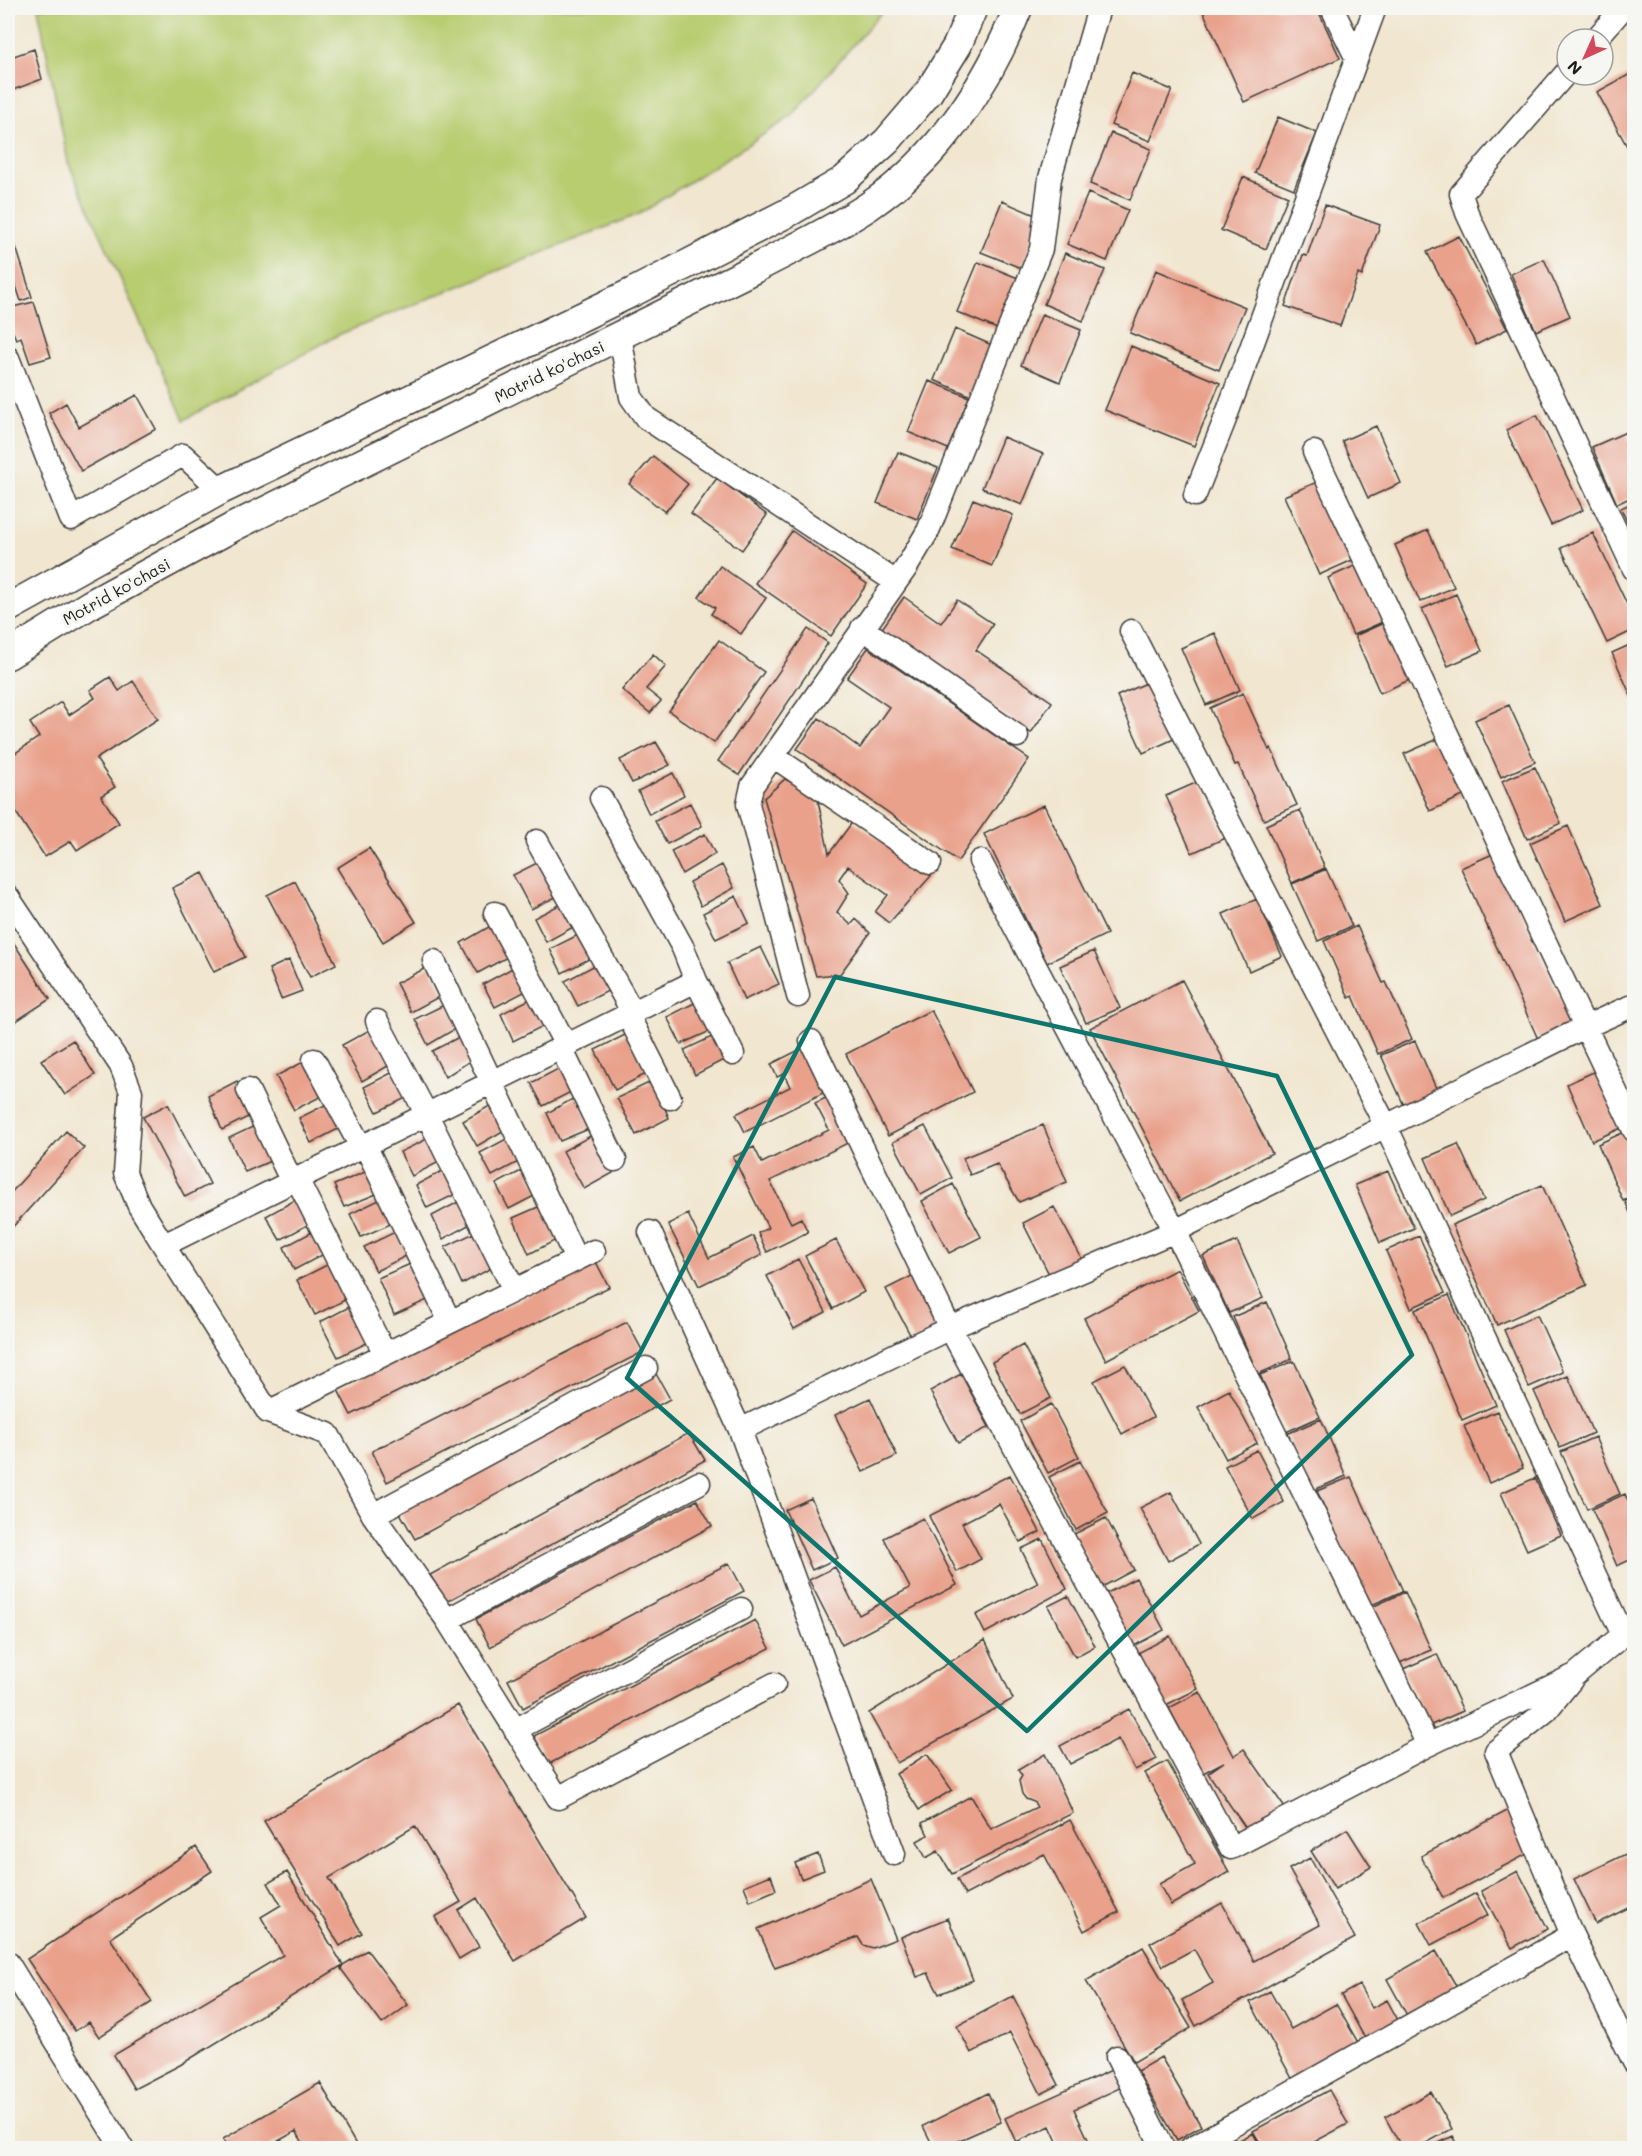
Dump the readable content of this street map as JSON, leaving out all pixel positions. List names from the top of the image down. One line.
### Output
{"streets":{"main road":["Motrid ko'chasi"]},"north":"bottom left"}
